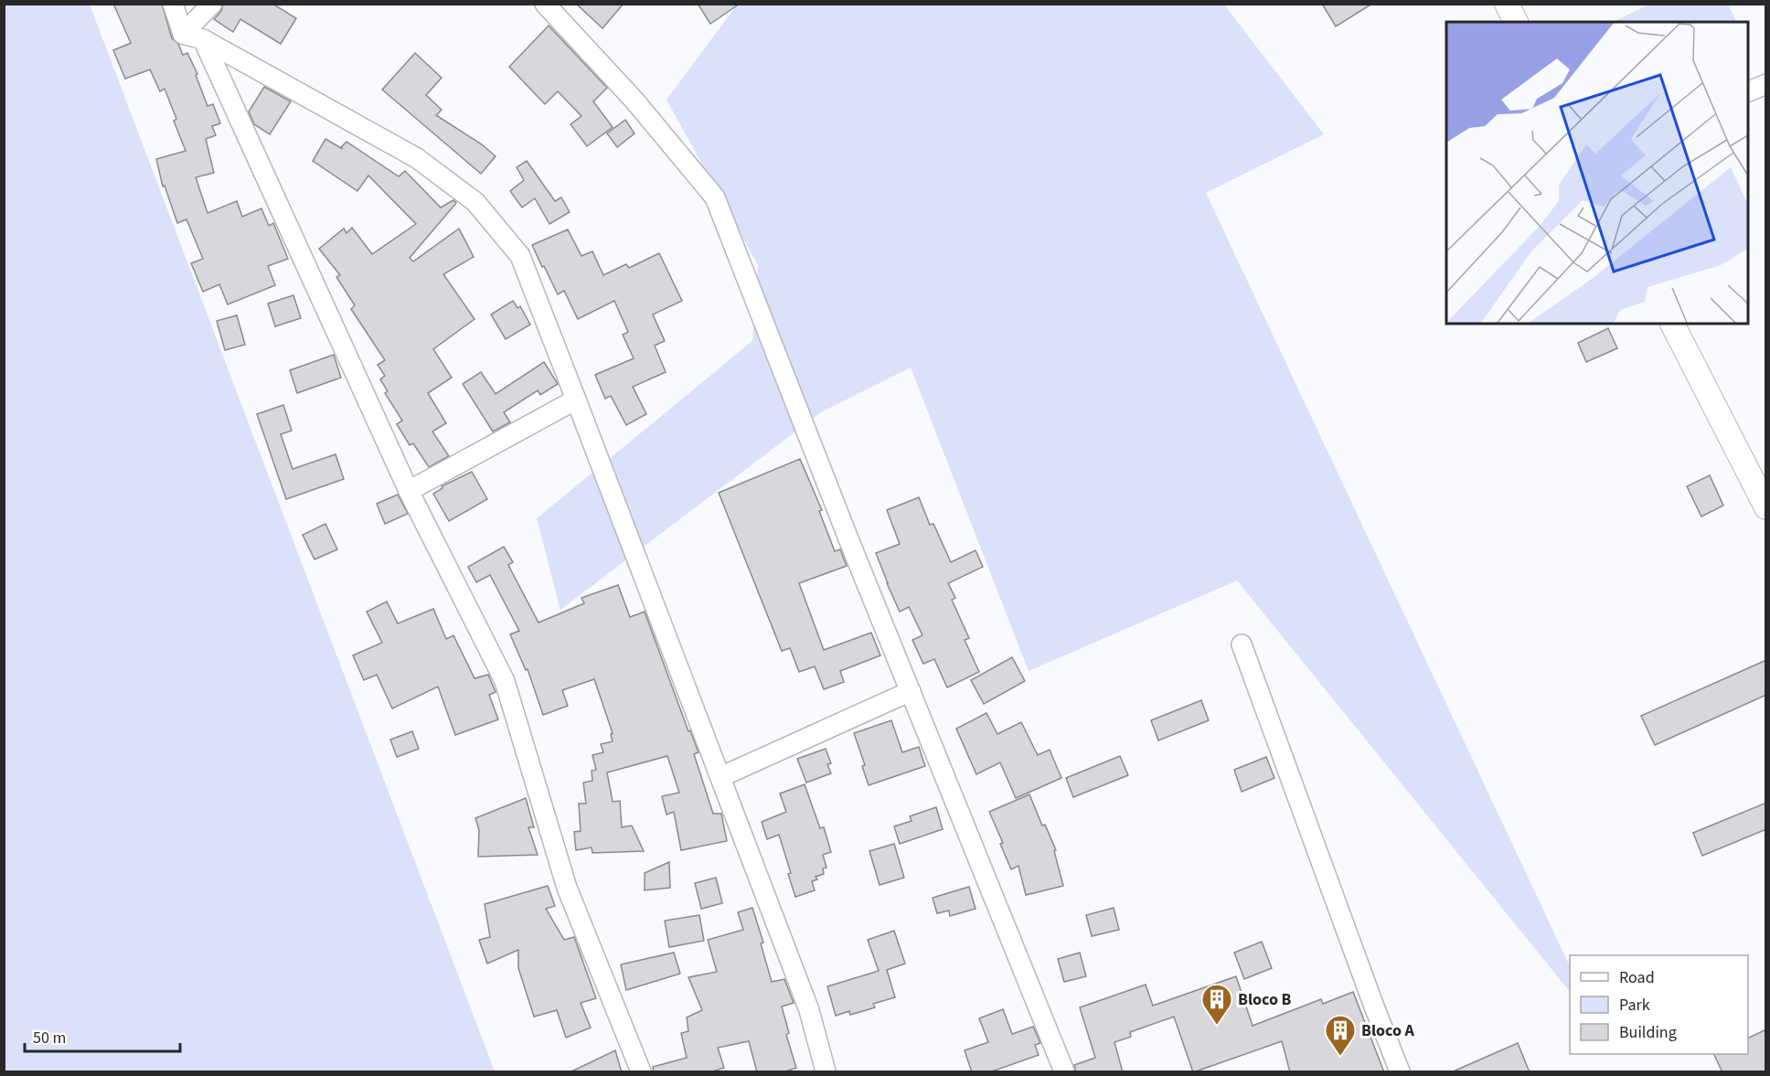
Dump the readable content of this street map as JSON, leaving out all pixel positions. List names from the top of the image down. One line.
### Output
{"places":{"building":["Bloco B","Bloco A"]},"legend":["Road","Park","Building"],"scale_bar":"50 m"}
